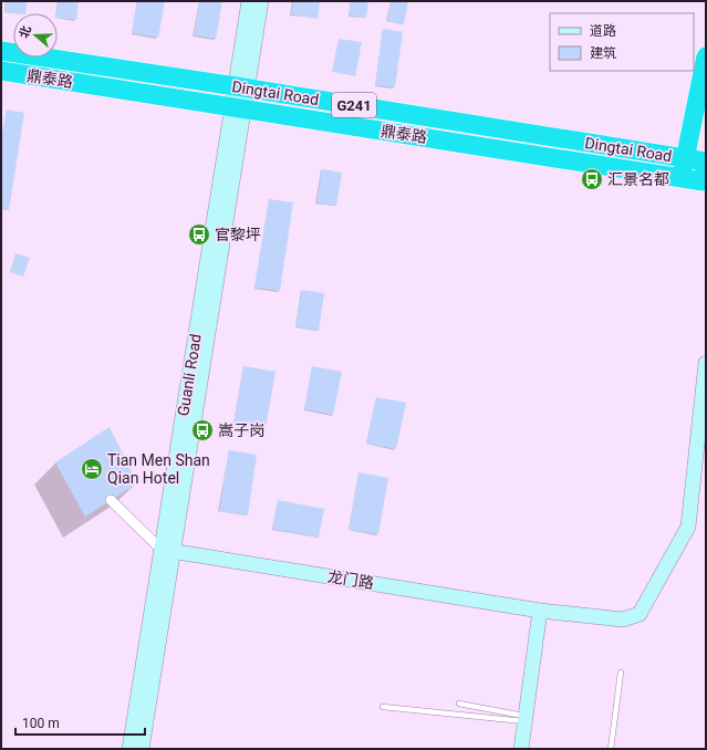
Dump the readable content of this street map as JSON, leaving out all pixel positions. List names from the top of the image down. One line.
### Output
{"streets":{"highway":["鼎泰路","Dingtai Road","G241"],"main road":["Guanli Road","龙门路"]},"crossings":[["鼎泰路","G241"],["鼎泰路","Guanli Road"],["Dingtai Road","G241"],["Dingtai Road","Guanli Road"],["Guanli Road","龙门路"]],"places":{"bus stop":["汇景名都","官黎坪","嵩子岗"],"hotel":["Tian Men Shan Qian Hotel"]},"legend":["道路","建筑"],"scale_bar":"100 m","north":"left"}
